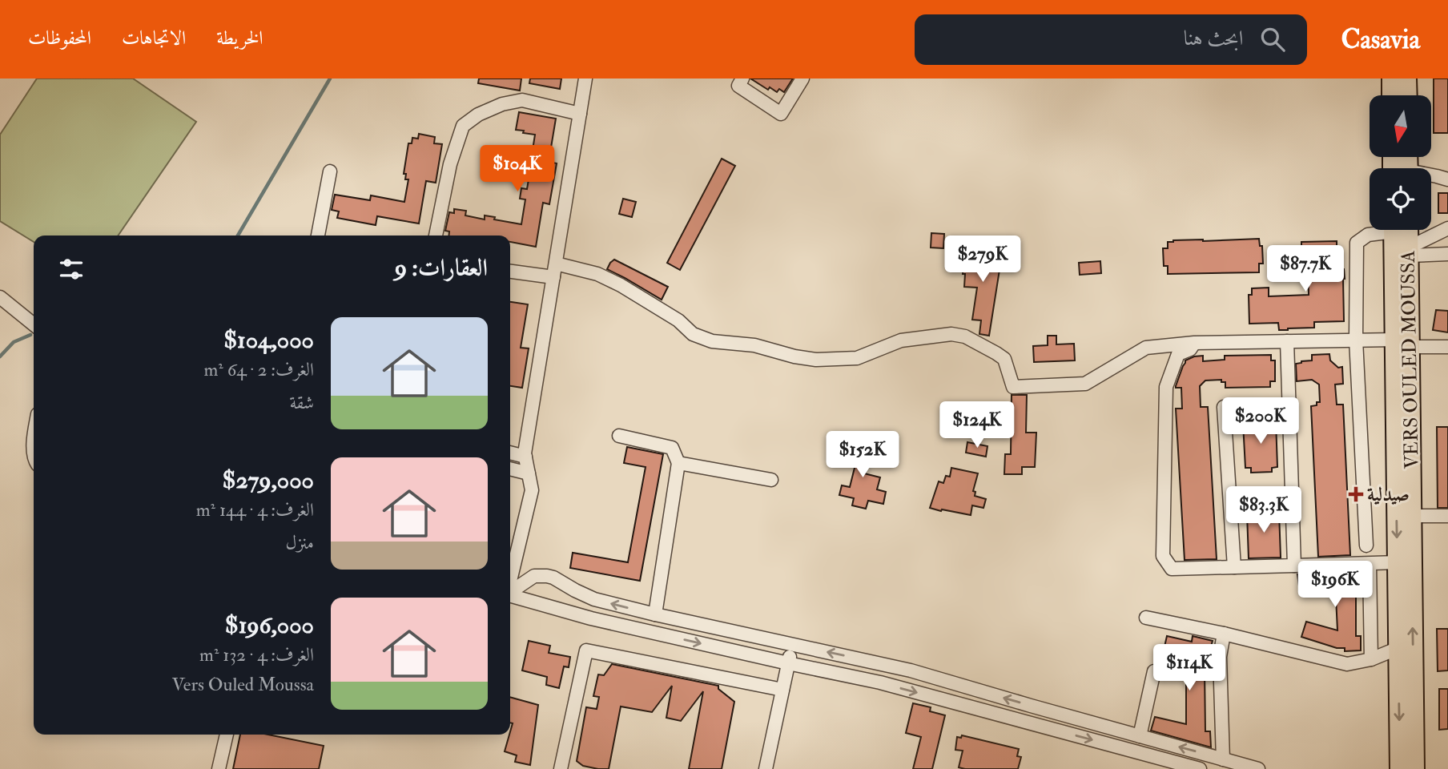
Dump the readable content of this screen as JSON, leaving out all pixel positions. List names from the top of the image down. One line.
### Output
{"streets":{"highway":["VERS OULED MOUSSA"]},"places":{"health":["صيدلية"]},"north":"bottom","page":{"header":"Casavia","search":"ابحث هنا","nav":["الخريطة","الاتجاهات","المحفوظات"],"price":["$104K","$279K","$87.7K","$200K","$124K","$152K","$83.3K","$196K","$114K"],"heading":"العقارات: 9","list":[{"name":"$104,000","note":"الغرف: 2 · 64 m² · شقة"},{"name":"$279,000","note":"الغرف: 4 · 144 m² · منزل"},{"name":"$196,000","note":"الغرف: 4 · 132 m² · Vers Ouled Moussa"}]}}
